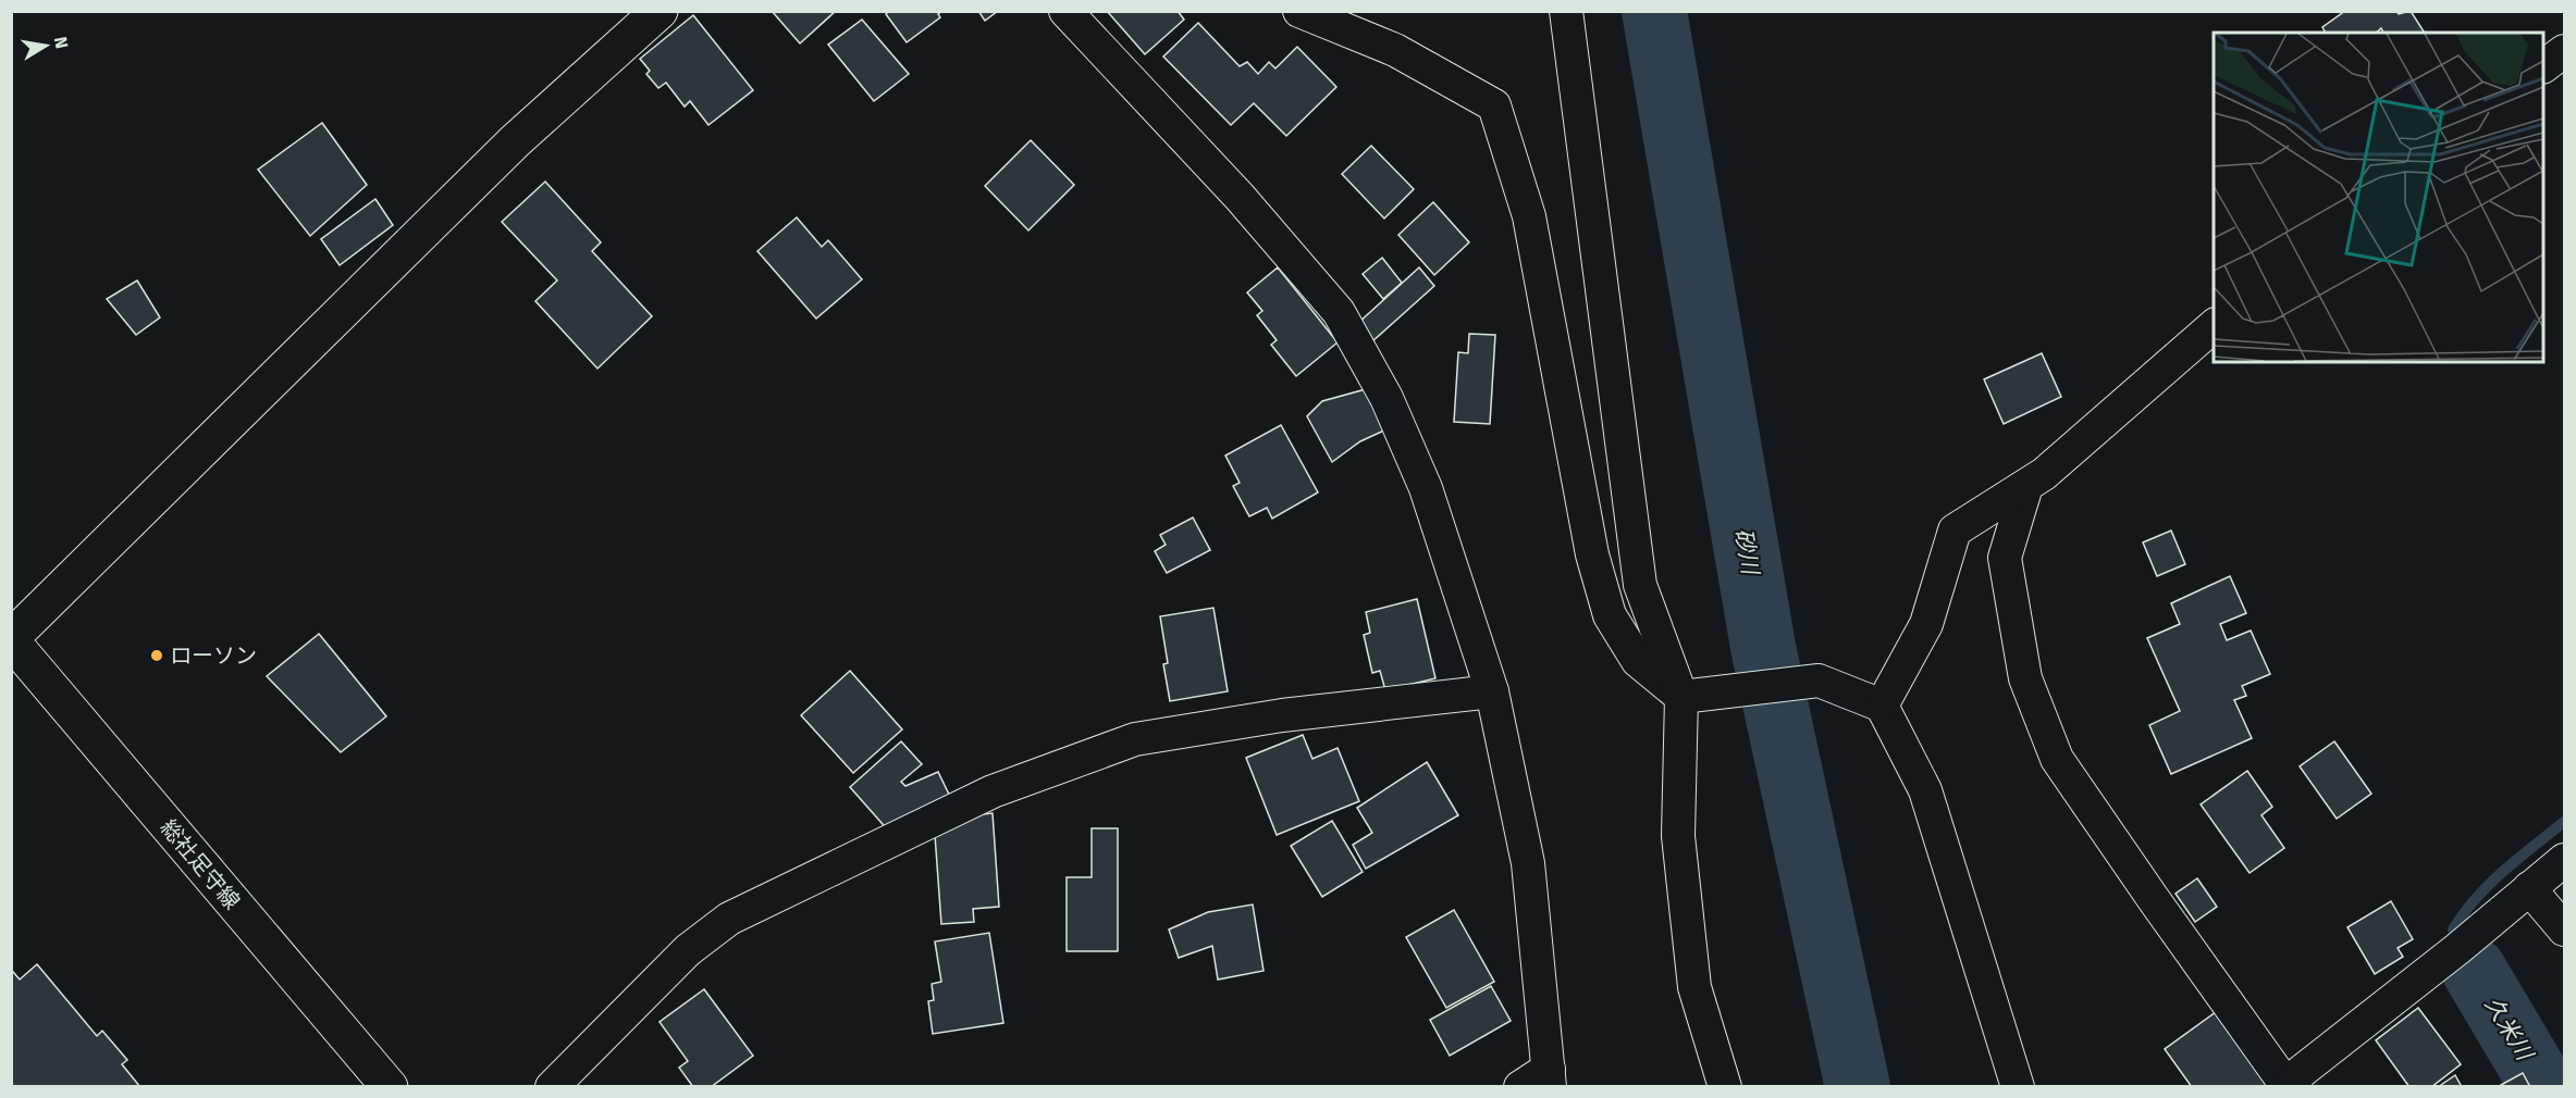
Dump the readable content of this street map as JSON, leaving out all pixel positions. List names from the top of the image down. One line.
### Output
{"streets":{"street":["総社足守線"]},"water":["砂川","久米川"],"places":["ローソン"],"north":"right"}
